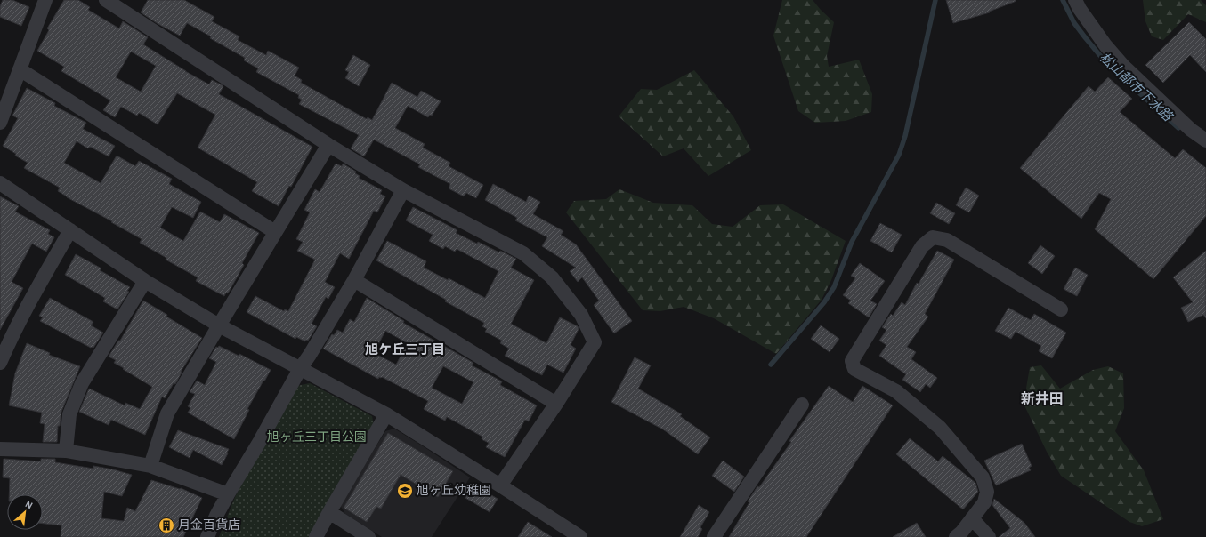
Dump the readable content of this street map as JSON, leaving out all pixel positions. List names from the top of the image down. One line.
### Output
{"districts":["旭ケ丘三丁目","新井田"],"water":["松山都市下水路"],"parks":["旭ヶ丘三丁目公園"],"places":{"school or university":["旭ヶ丘幼稚園"],"building":["月金百貨店"]},"north":"top right"}
